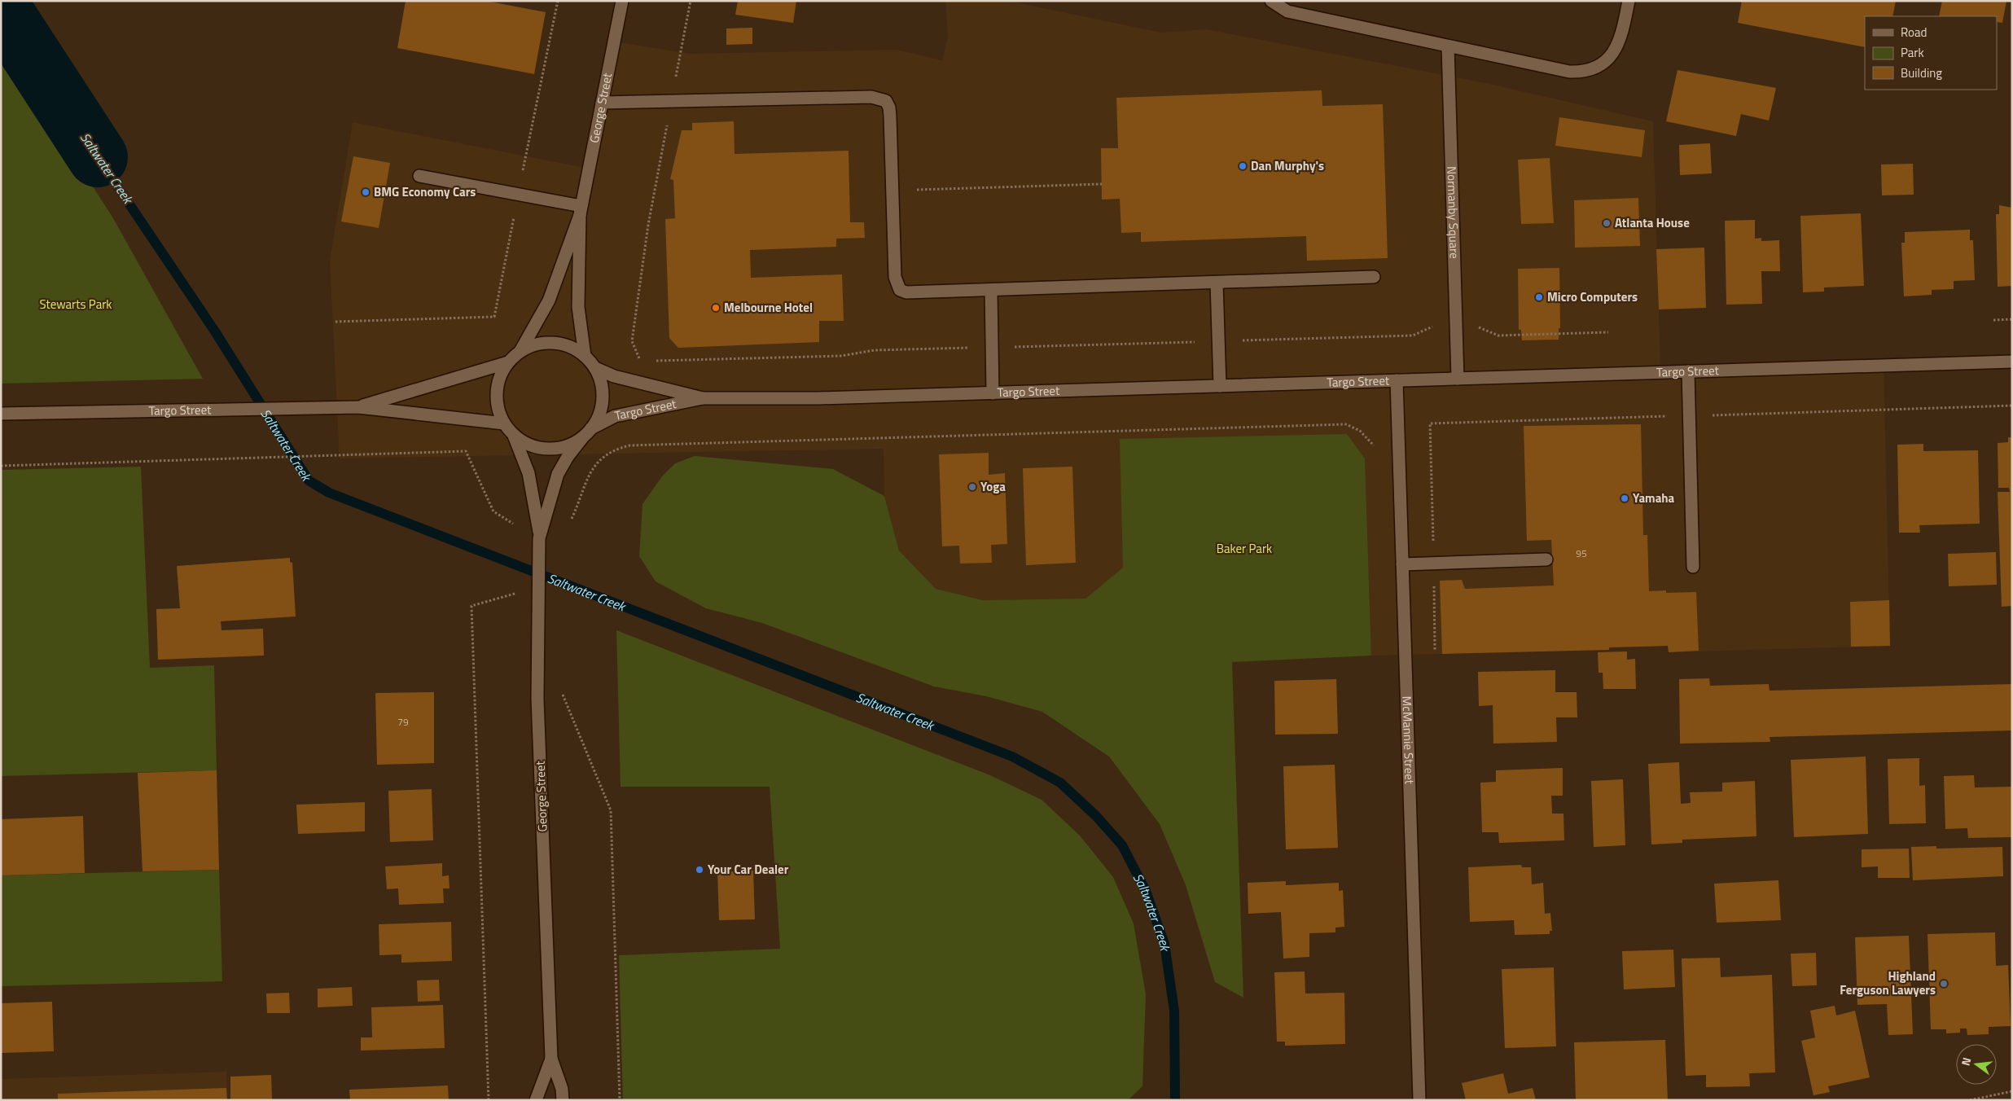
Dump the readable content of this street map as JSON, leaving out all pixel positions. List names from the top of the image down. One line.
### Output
{"streets":{"street":["George Street","Normanby Square","Targo Street","McMannie Street"]},"crossings":[["George Street","Targo Street"],["Normanby Square","Targo Street"],["Targo Street","McMannie Street"]],"water":["Saltwater Creek"],"parks":["Stewarts Park","Baker Park"],"places":["Dan Murphy's","BMG Economy Cars","Atlanta House","Micro Computers","Melbourne Hotel","Yoga","Yamaha","Your Car Dealer","Highland Ferguson Lawyers"],"house_numbers":["95","79"],"legend":["Road","Park","Building"],"north":"left"}
